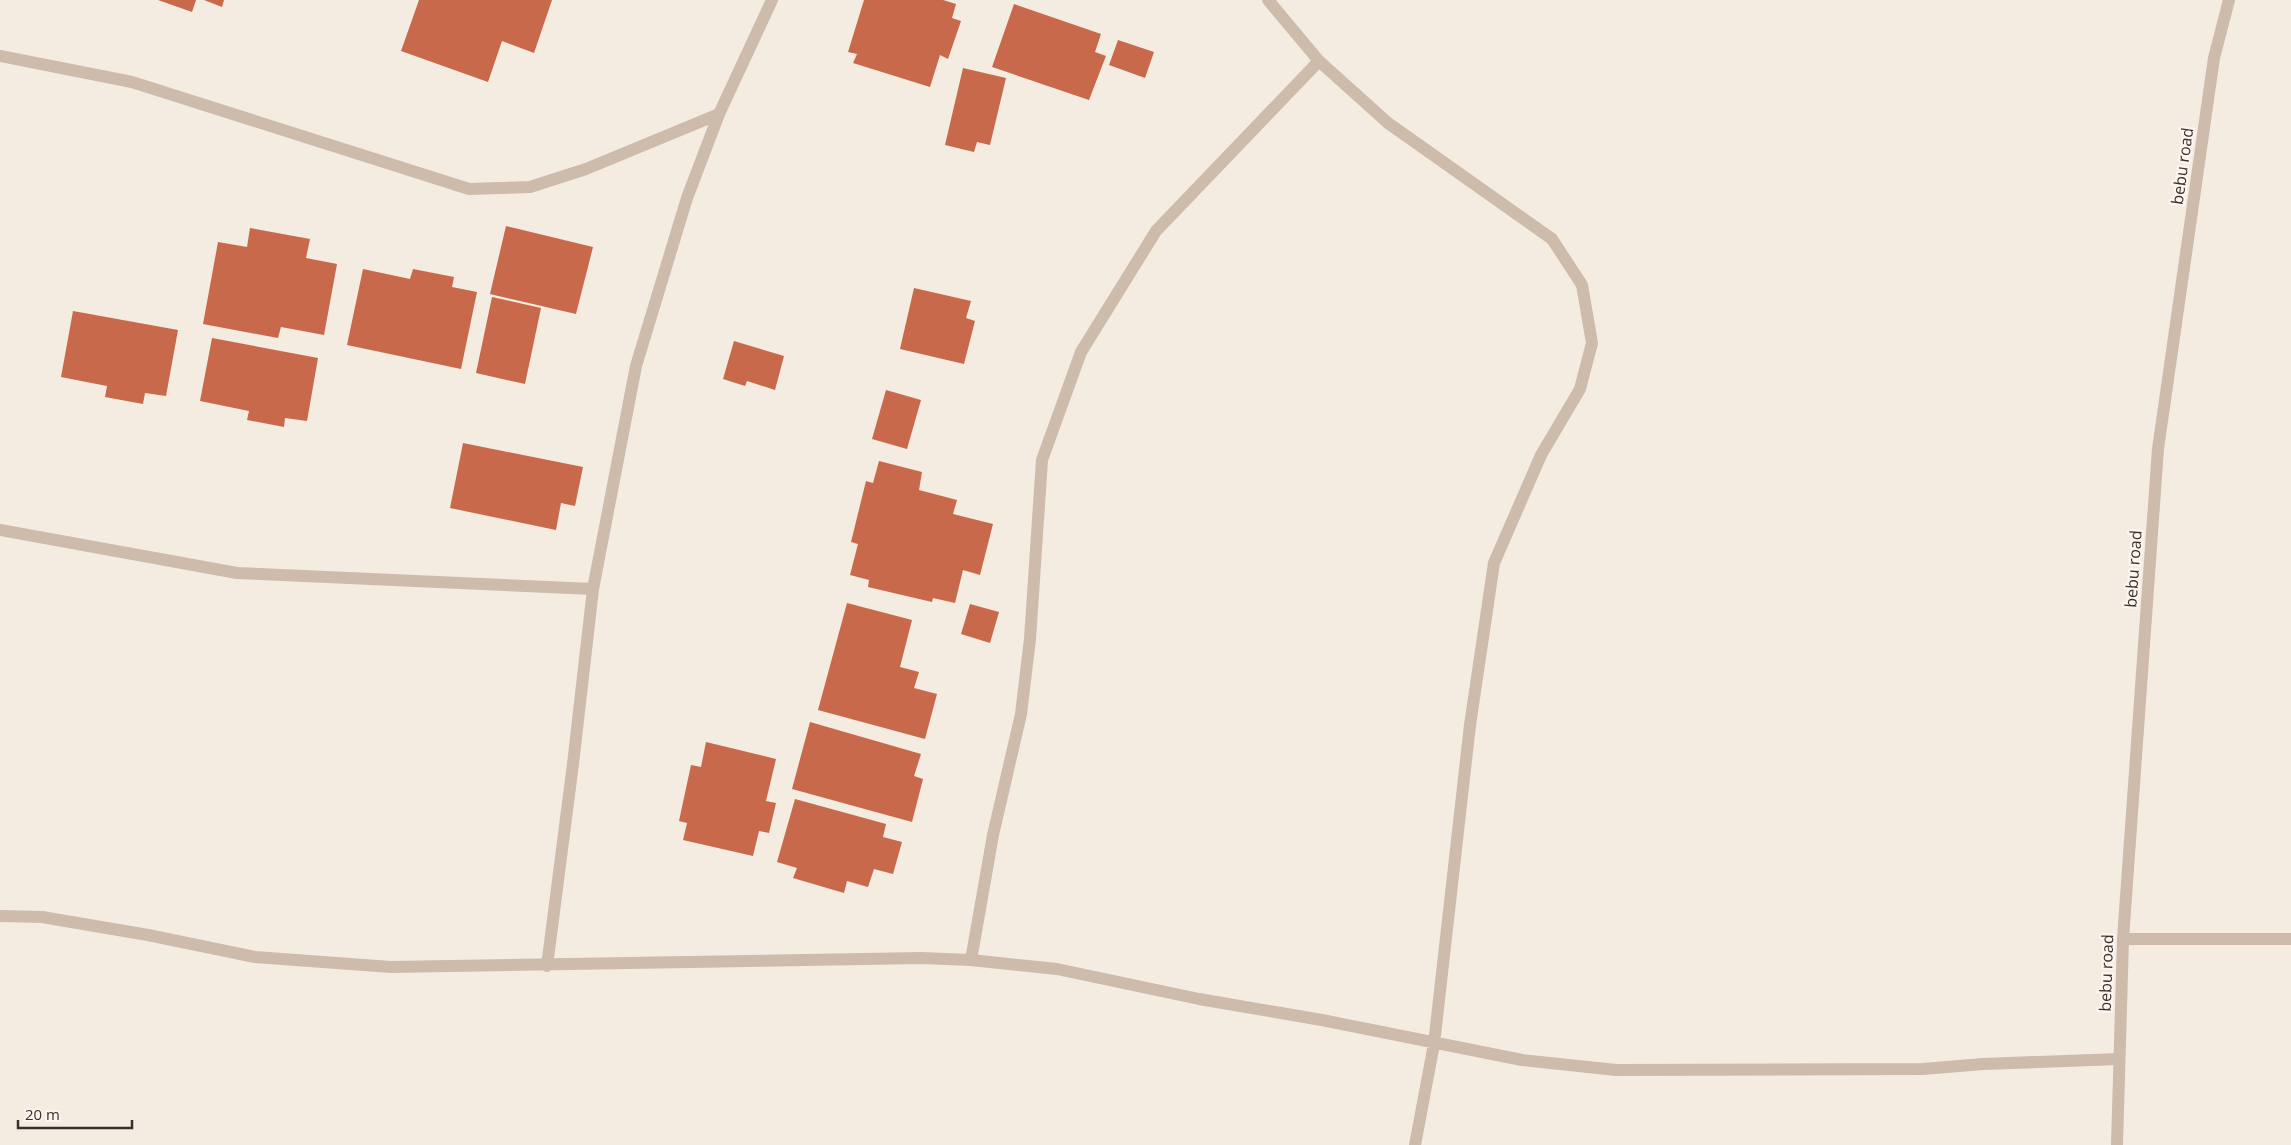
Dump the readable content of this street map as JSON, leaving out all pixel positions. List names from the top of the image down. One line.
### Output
{"streets":{"street":["bebu road"]},"scale_bar":"20 m"}
